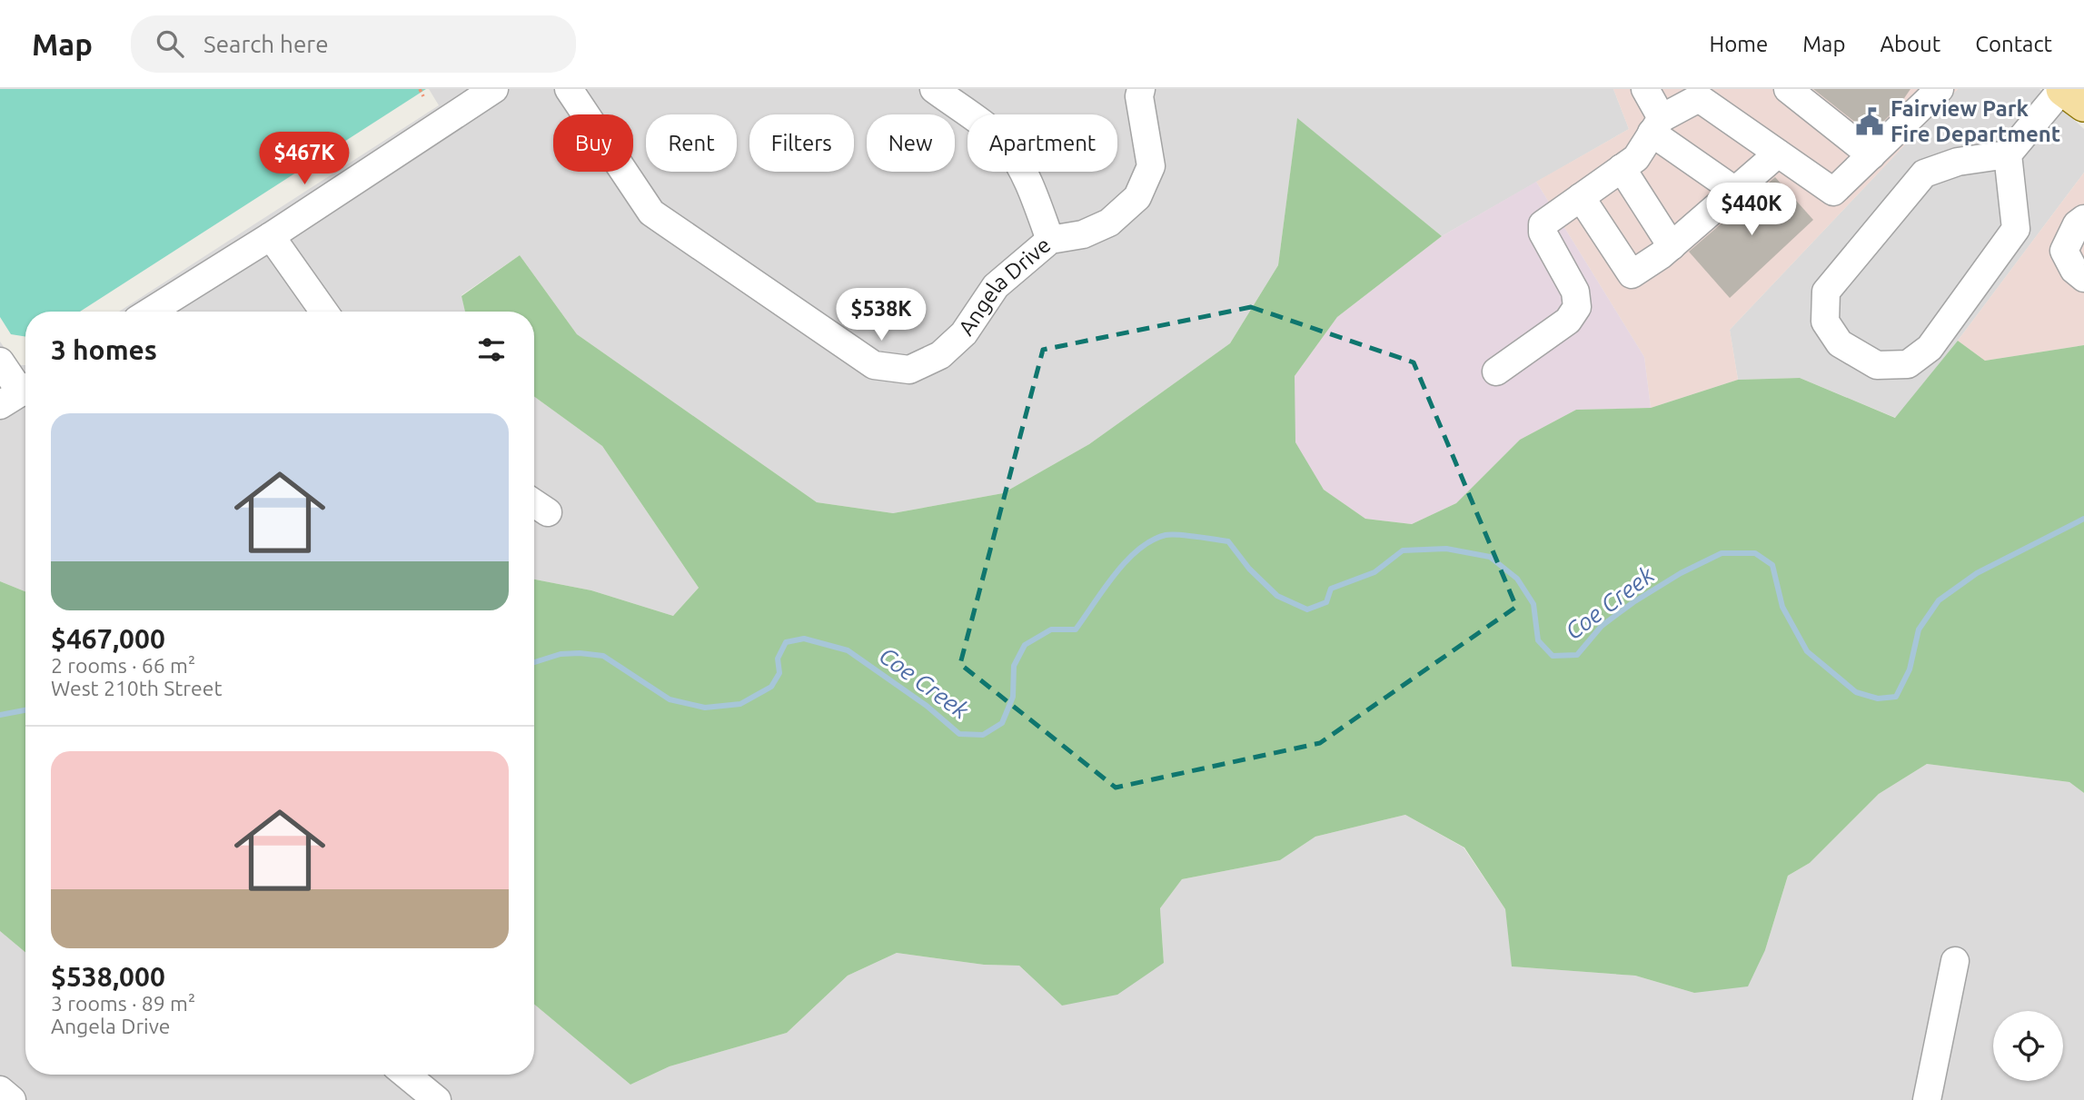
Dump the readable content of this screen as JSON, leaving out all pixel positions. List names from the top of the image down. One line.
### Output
{"streets":{"street":["Angela Drive"]},"water":["Coe Creek"],"places":{"public building":["Fairview Park Fire Department"]},"page":{"header":"Map","search":"Search here","nav":["Home","Map","About","Contact"],"chip":["Buy","Rent","Filters","New","Apartment"],"price":["$467K","$440K","$538K"],"heading":"3 homes","list":[{"name":"$467,000","note":"2 rooms · 66 m² · West 210th Street"},{"name":"$538,000","note":"3 rooms · 89 m² · Angela Drive"}]}}
